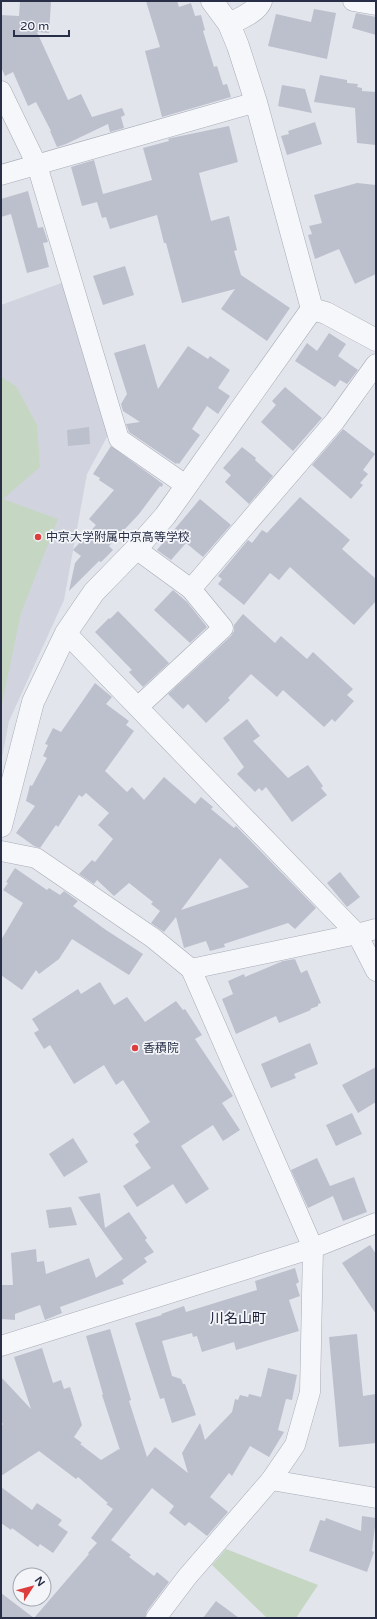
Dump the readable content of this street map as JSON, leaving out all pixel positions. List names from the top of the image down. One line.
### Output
{"districts":["川名山町"],"places":["中京大学附属中京高等学校","香積院"],"scale_bar":"20 m","north":"top right"}
